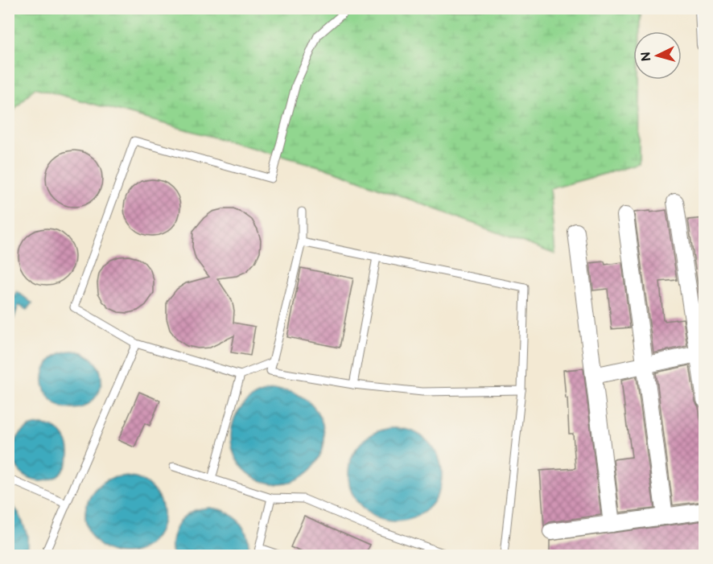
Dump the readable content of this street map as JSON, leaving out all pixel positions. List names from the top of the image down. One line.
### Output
{"north":"left"}
